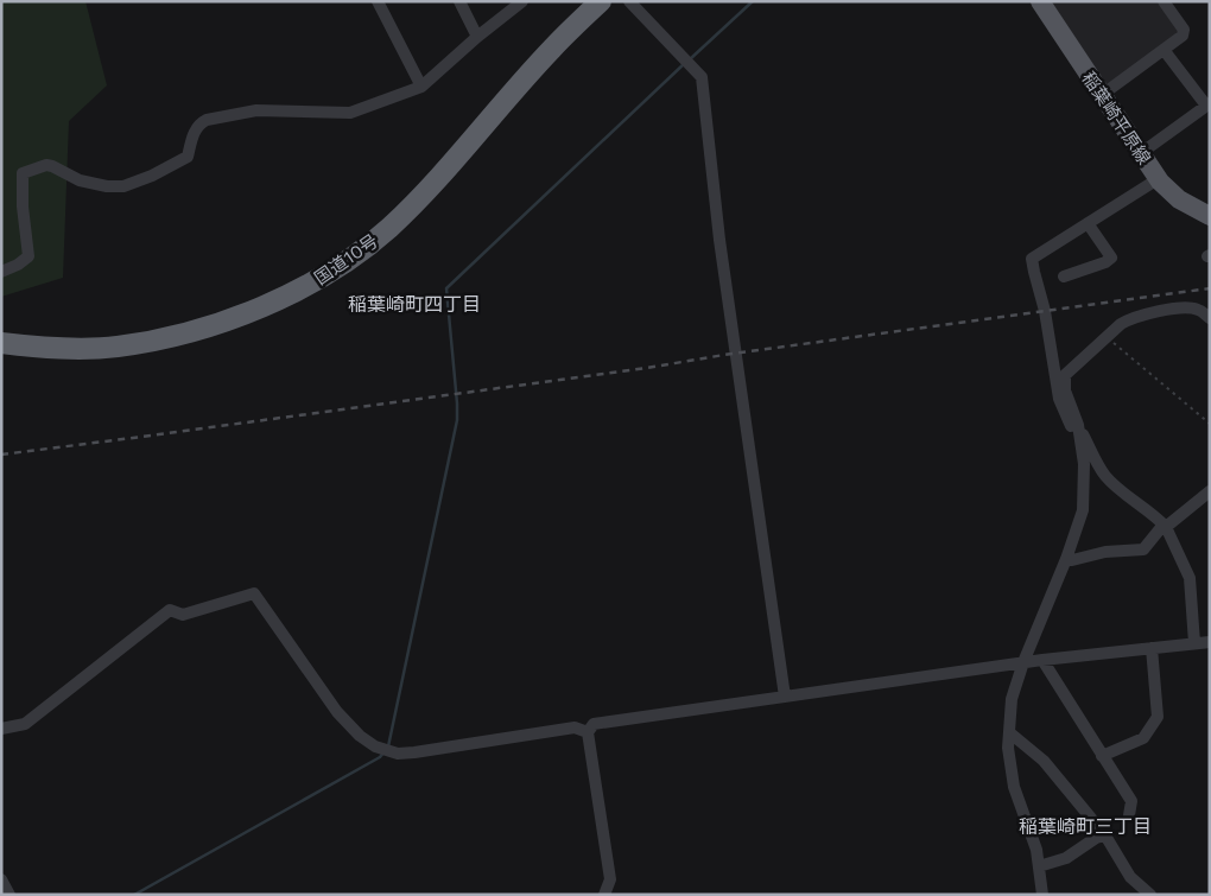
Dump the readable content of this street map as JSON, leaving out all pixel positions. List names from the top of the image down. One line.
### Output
{"streets":{"highway":["国道10号"],"main road":["稲葉崎平原線"]},"districts":["稲葉崎町四丁目","稲葉崎町三丁目"]}
